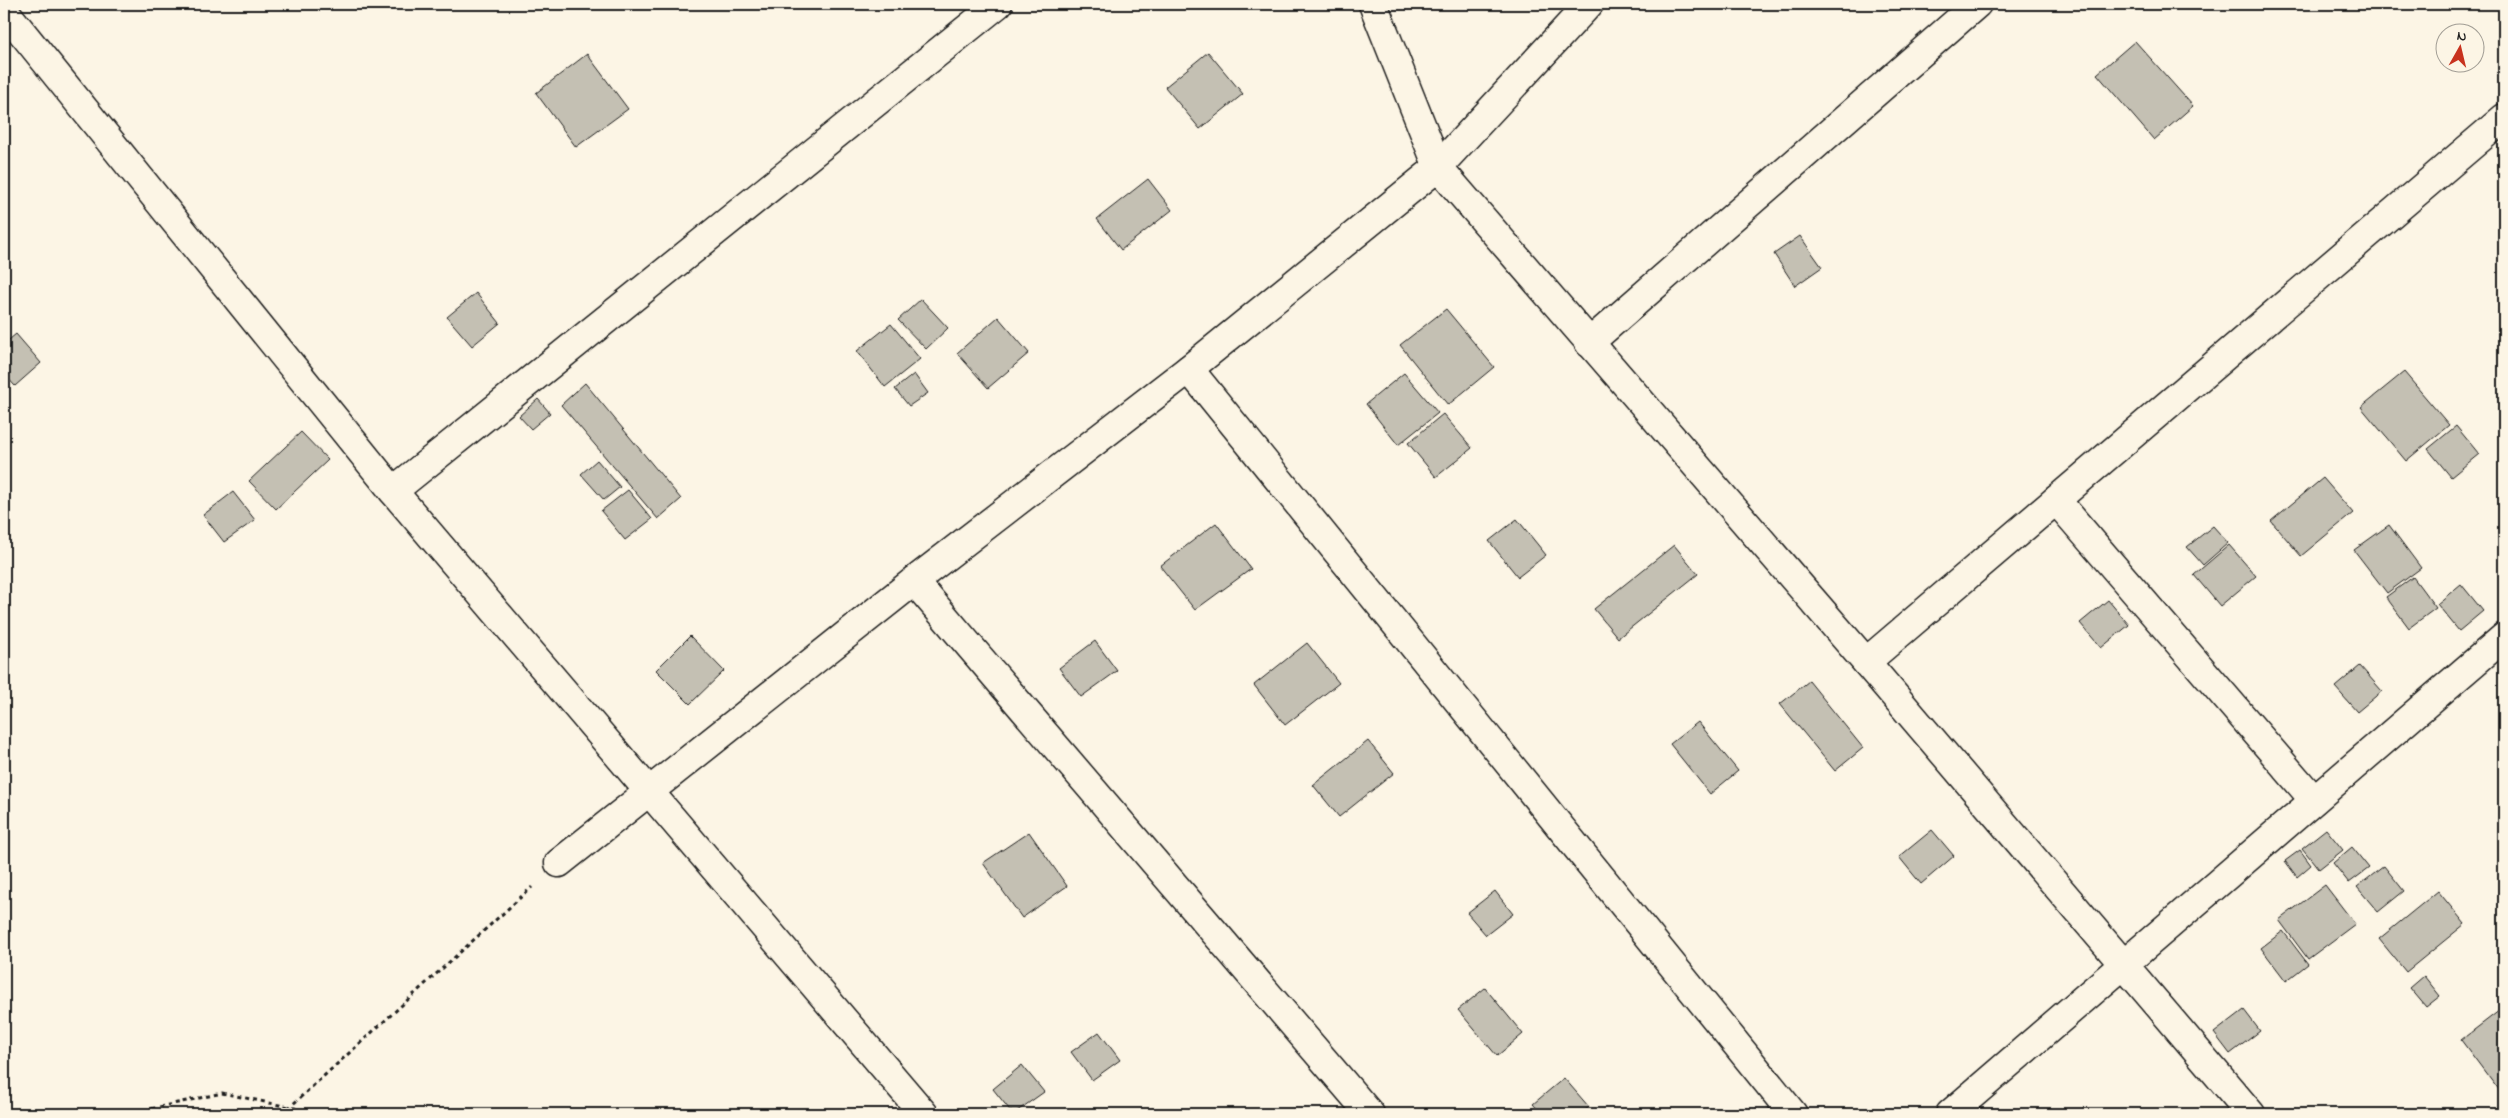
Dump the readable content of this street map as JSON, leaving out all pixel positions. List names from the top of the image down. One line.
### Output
{"north":"top"}
